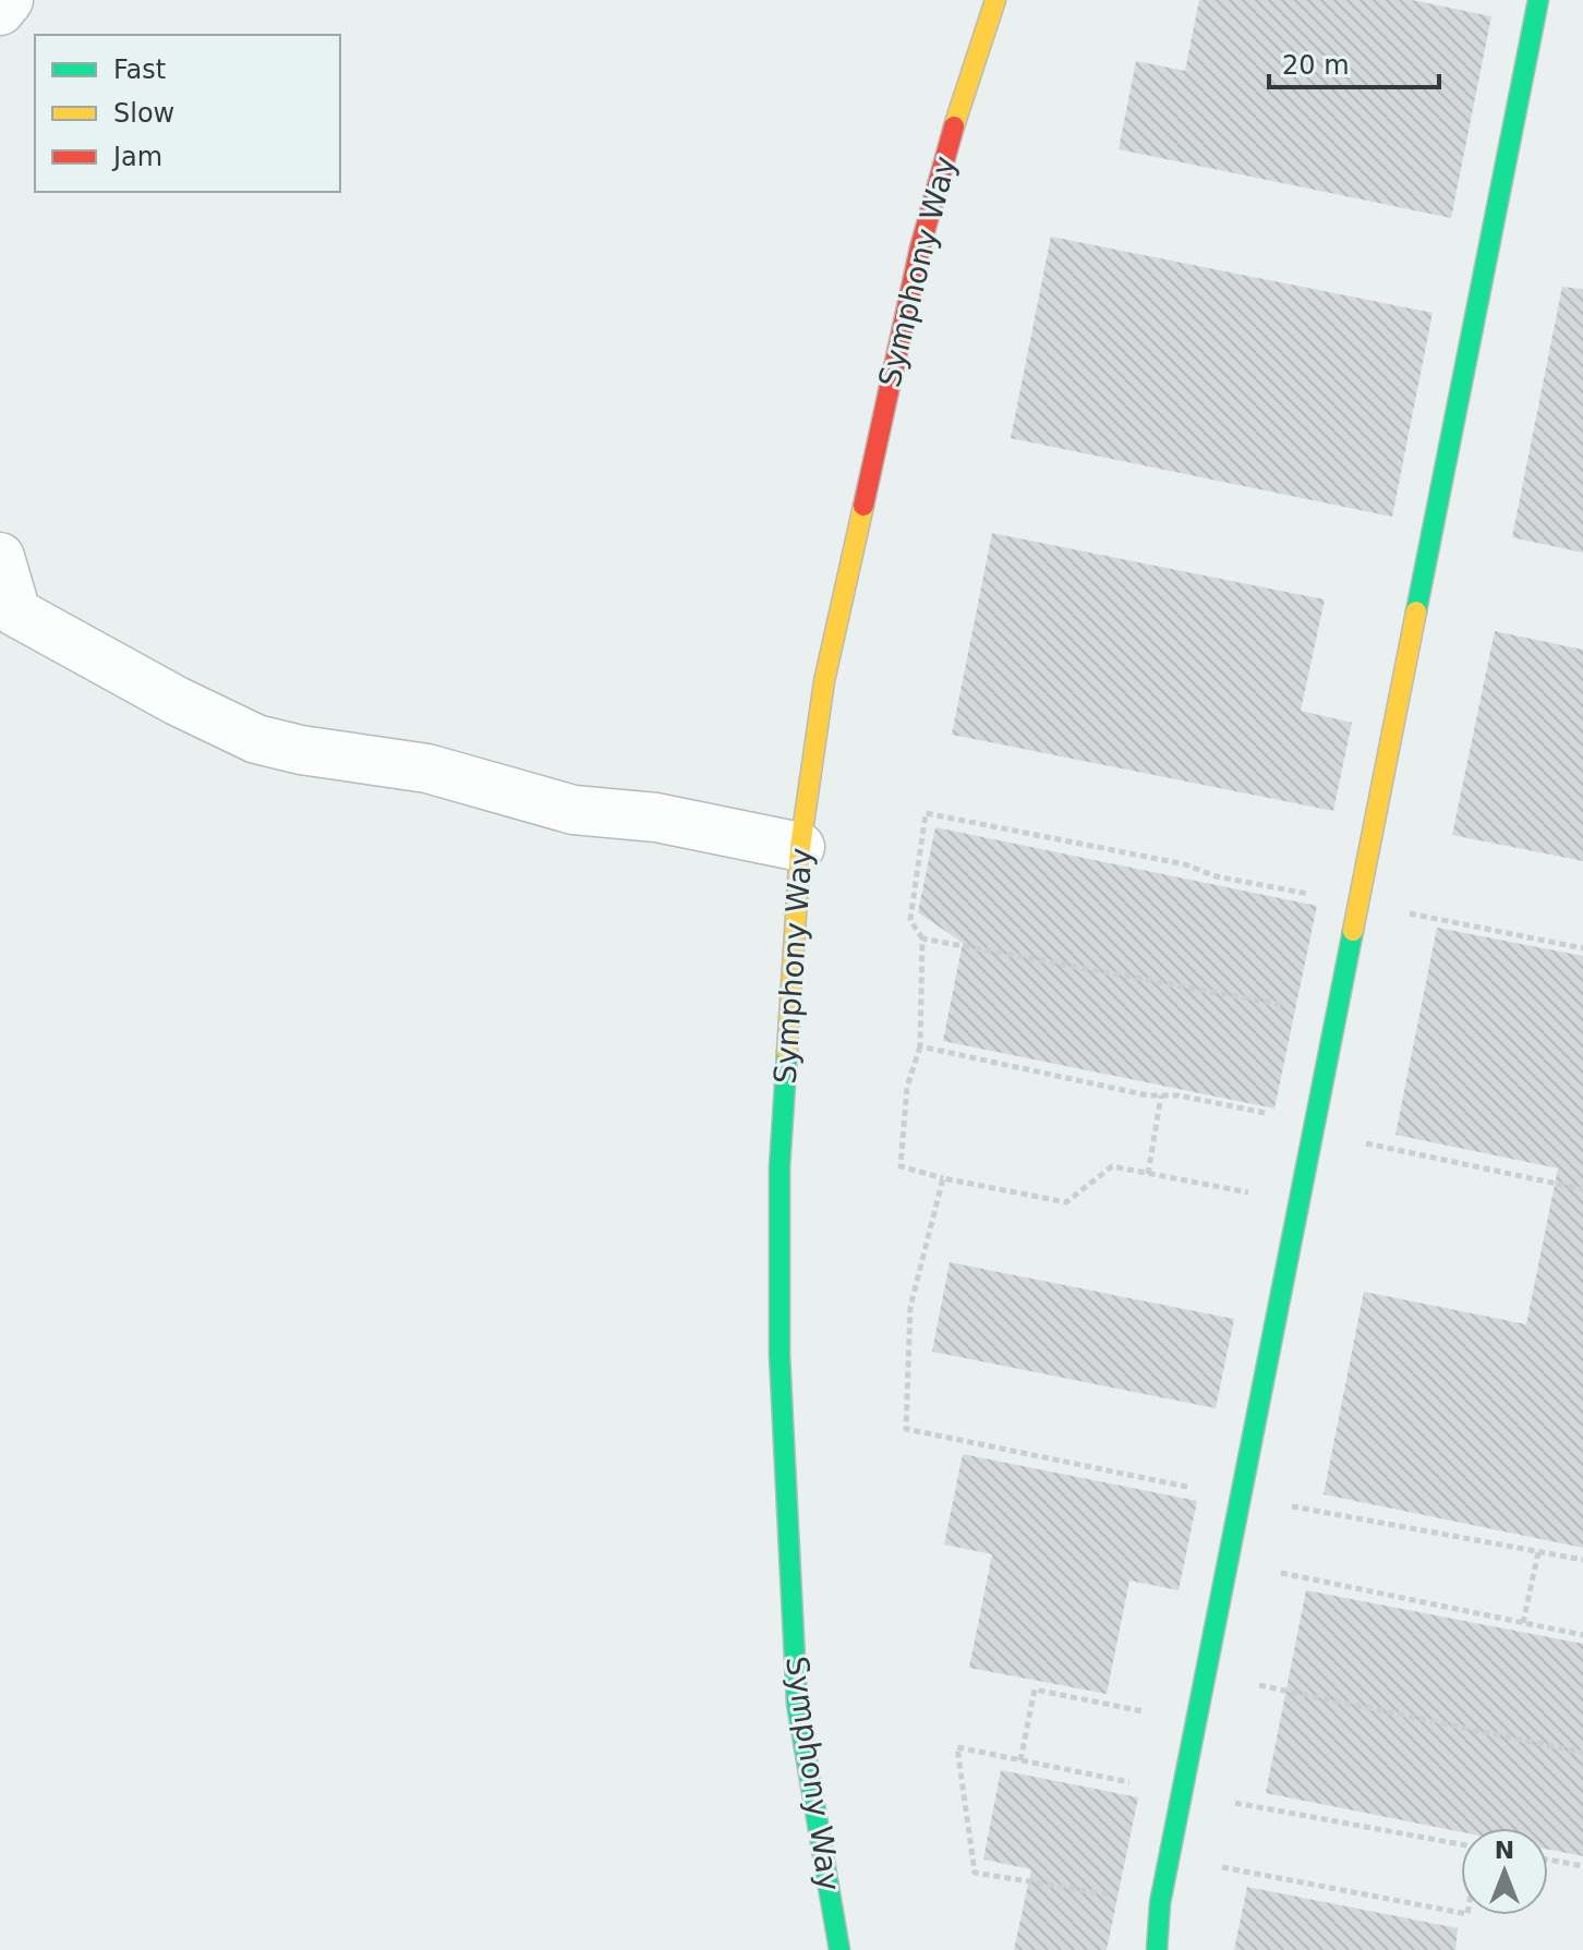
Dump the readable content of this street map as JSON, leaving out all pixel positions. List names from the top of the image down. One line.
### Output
{"streets":{"street":["Symphony Way"]},"legend":["Fast","Slow","Jam"],"scale_bar":"20 m","north":"top"}
